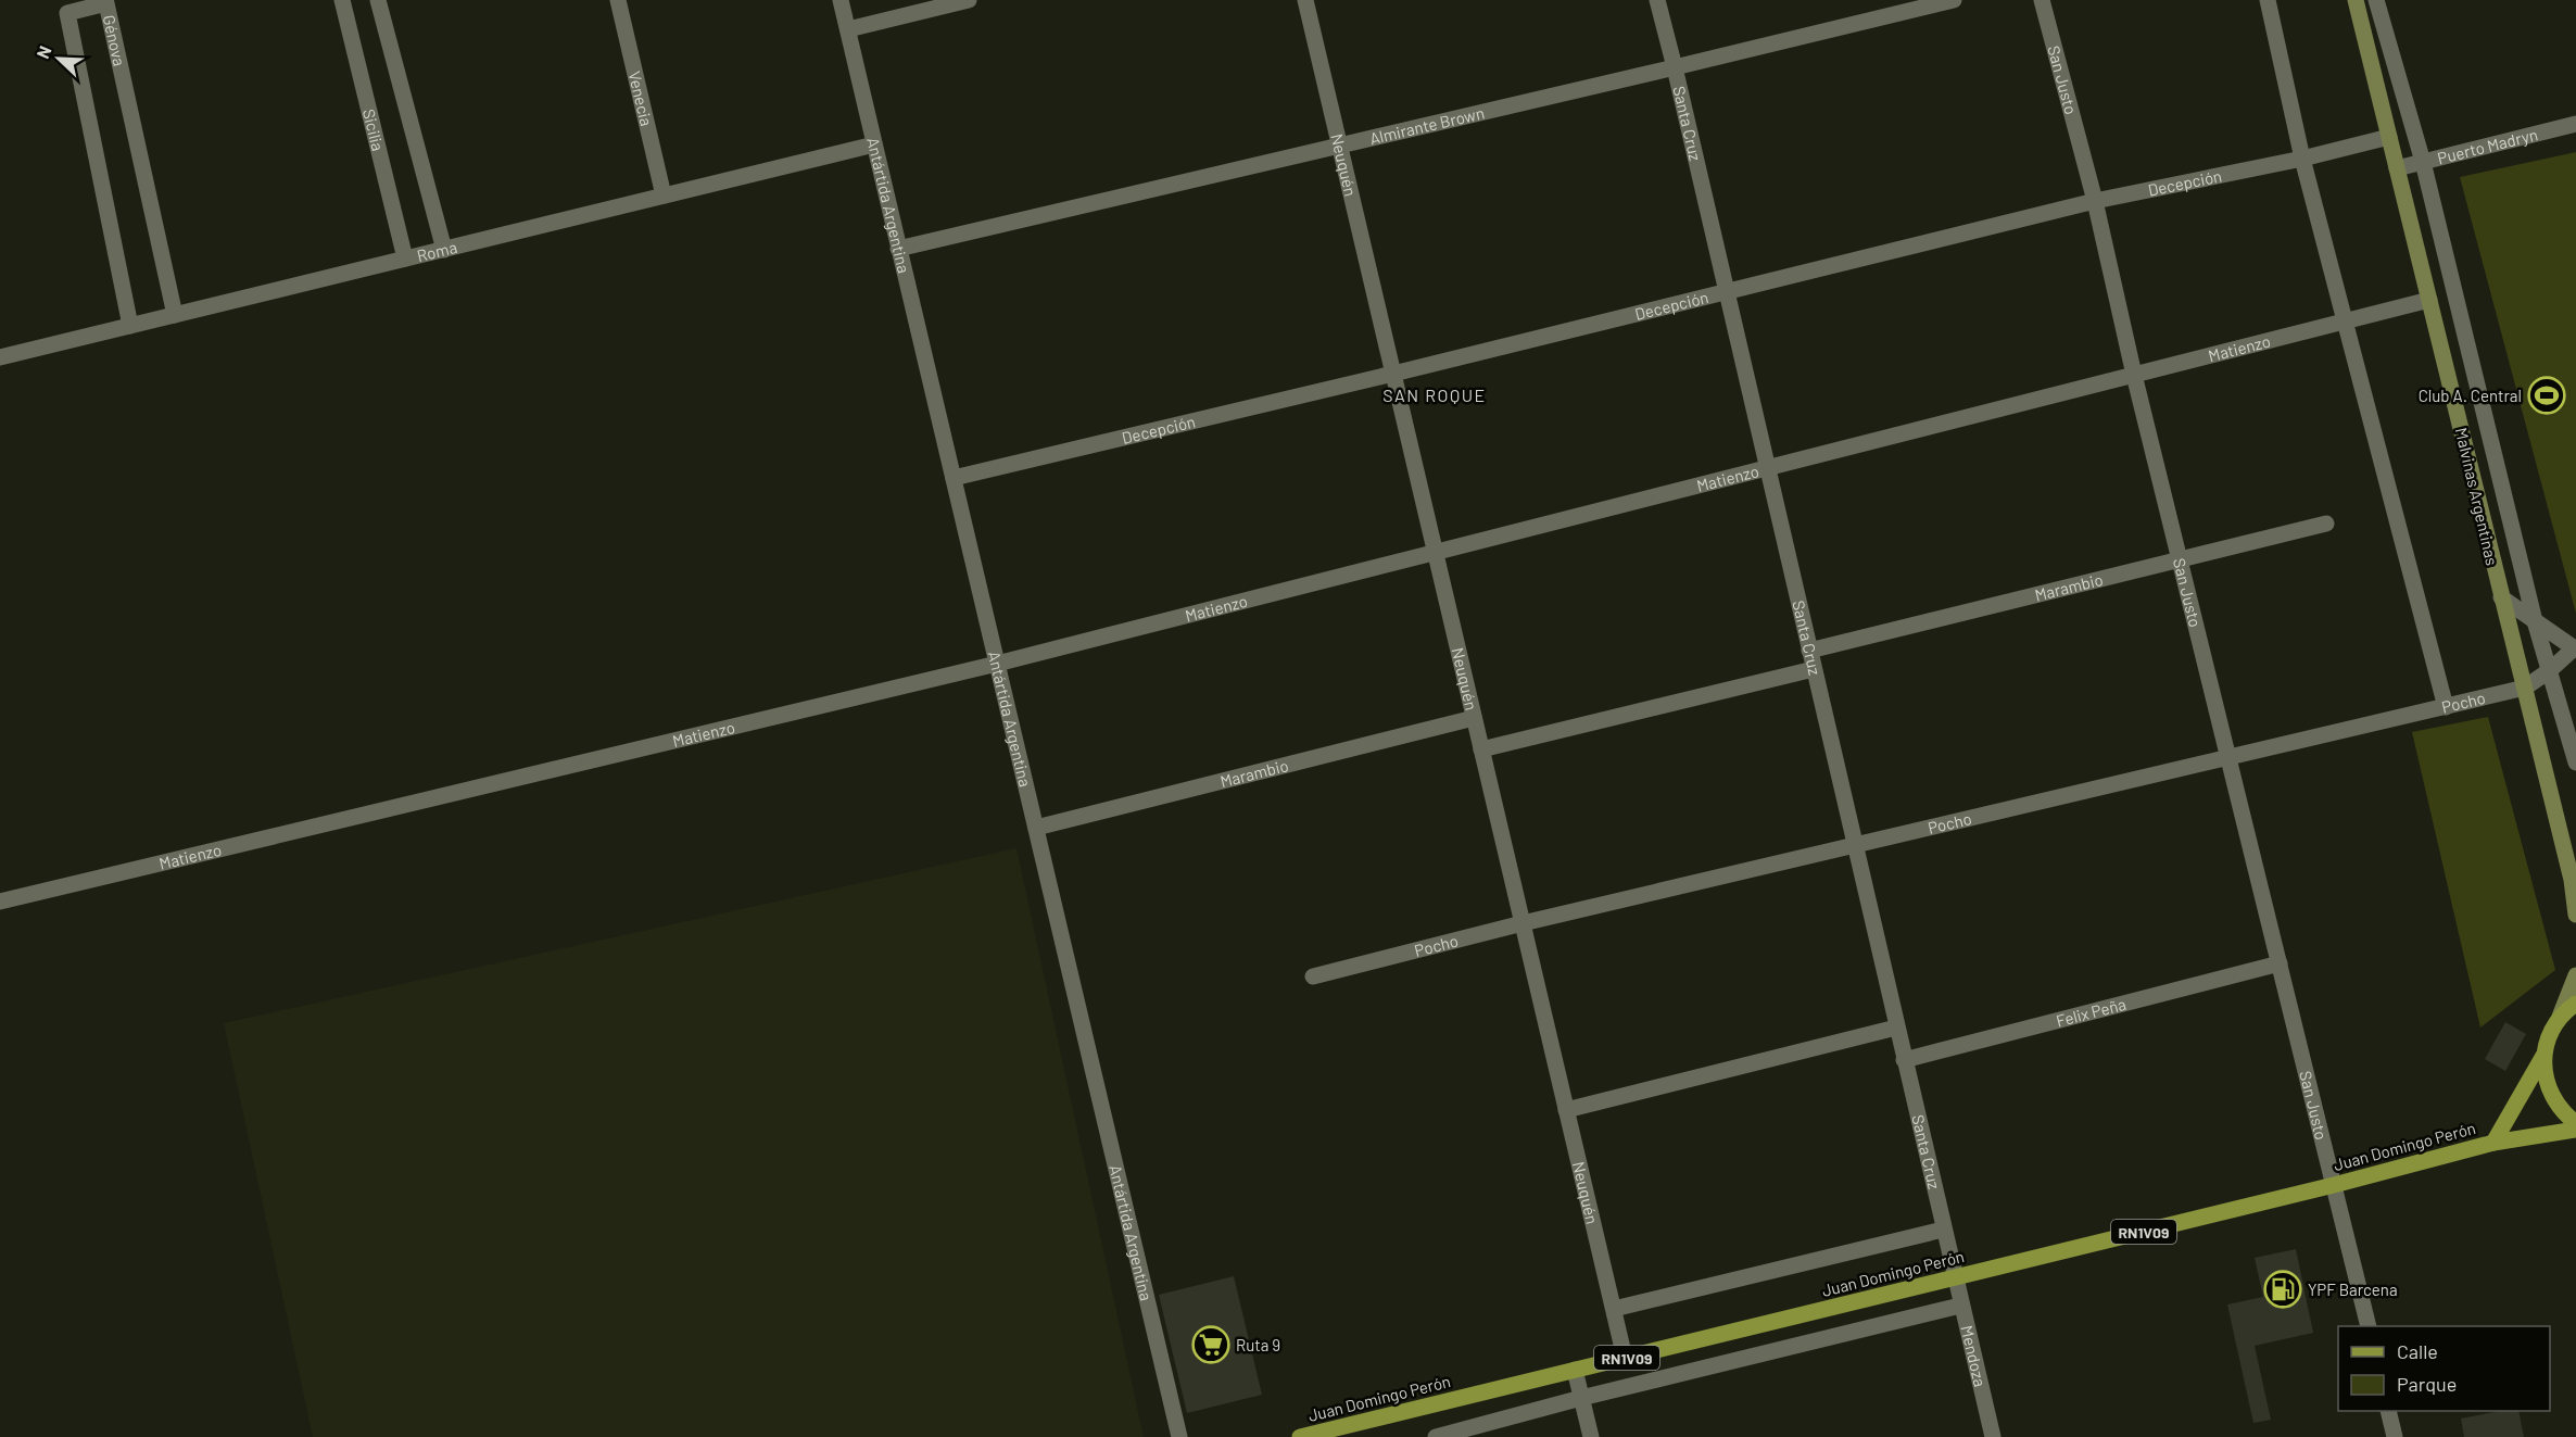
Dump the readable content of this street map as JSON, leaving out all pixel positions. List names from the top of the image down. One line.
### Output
{"streets":{"main road":["Malvinas Argentinas","Juan Domingo Perón","RN1V09"],"street":["Génova","San Justo","Venecia","Santa Cruz","Almirante Brown","Sicilia","Puerto Madryn","Neuquén","Decepción","Antártida Argentina","Roma","Matienzo","Marambio","Pocho","Felix Peña","Mendoza"]},"crossings":[["Génova","Roma"],["San Justo","Decepción"],["San Justo","Matienzo"],["San Justo","Marambio"],["San Justo","Pocho"],["San Justo","Felix Peña"],["San Justo","Juan Domingo Perón"],["Venecia","Roma"],["Santa Cruz","Almirante Brown"],["Santa Cruz","Decepción"],["Santa Cruz","Matienzo"],["Santa Cruz","Marambio"],["Santa Cruz","Pocho"],["Santa Cruz","Felix Peña"],["Santa Cruz","Juan Domingo Perón"],["Santa Cruz","Mendoza"],["Almirante Brown","Neuquén"],["Almirante Brown","Antártida Argentina"],["Sicilia","Roma"],["Puerto Madryn","Malvinas Argentinas"],["Neuquén","Decepción"],["Neuquén","Matienzo"],["Neuquén","Marambio"],["Neuquén","Pocho"],["Neuquén","Juan Domingo Perón"],["Decepción","Antártida Argentina"],["Decepción","Malvinas Argentinas"],["Antártida Argentina","Roma"],["Antártida Argentina","Matienzo"],["Antártida Argentina","Marambio"],["Matienzo","Malvinas Argentinas"],["Malvinas Argentinas","Pocho"],["Juan Domingo Perón","Mendoza"]],"districts":["SAN ROQUE"],"places":{"sports":["Club A. Central"],"fuel station":["YPF Barcena"],"supermarket":["Ruta 9"]},"legend":["Calle","Parque"],"north":"top left"}
